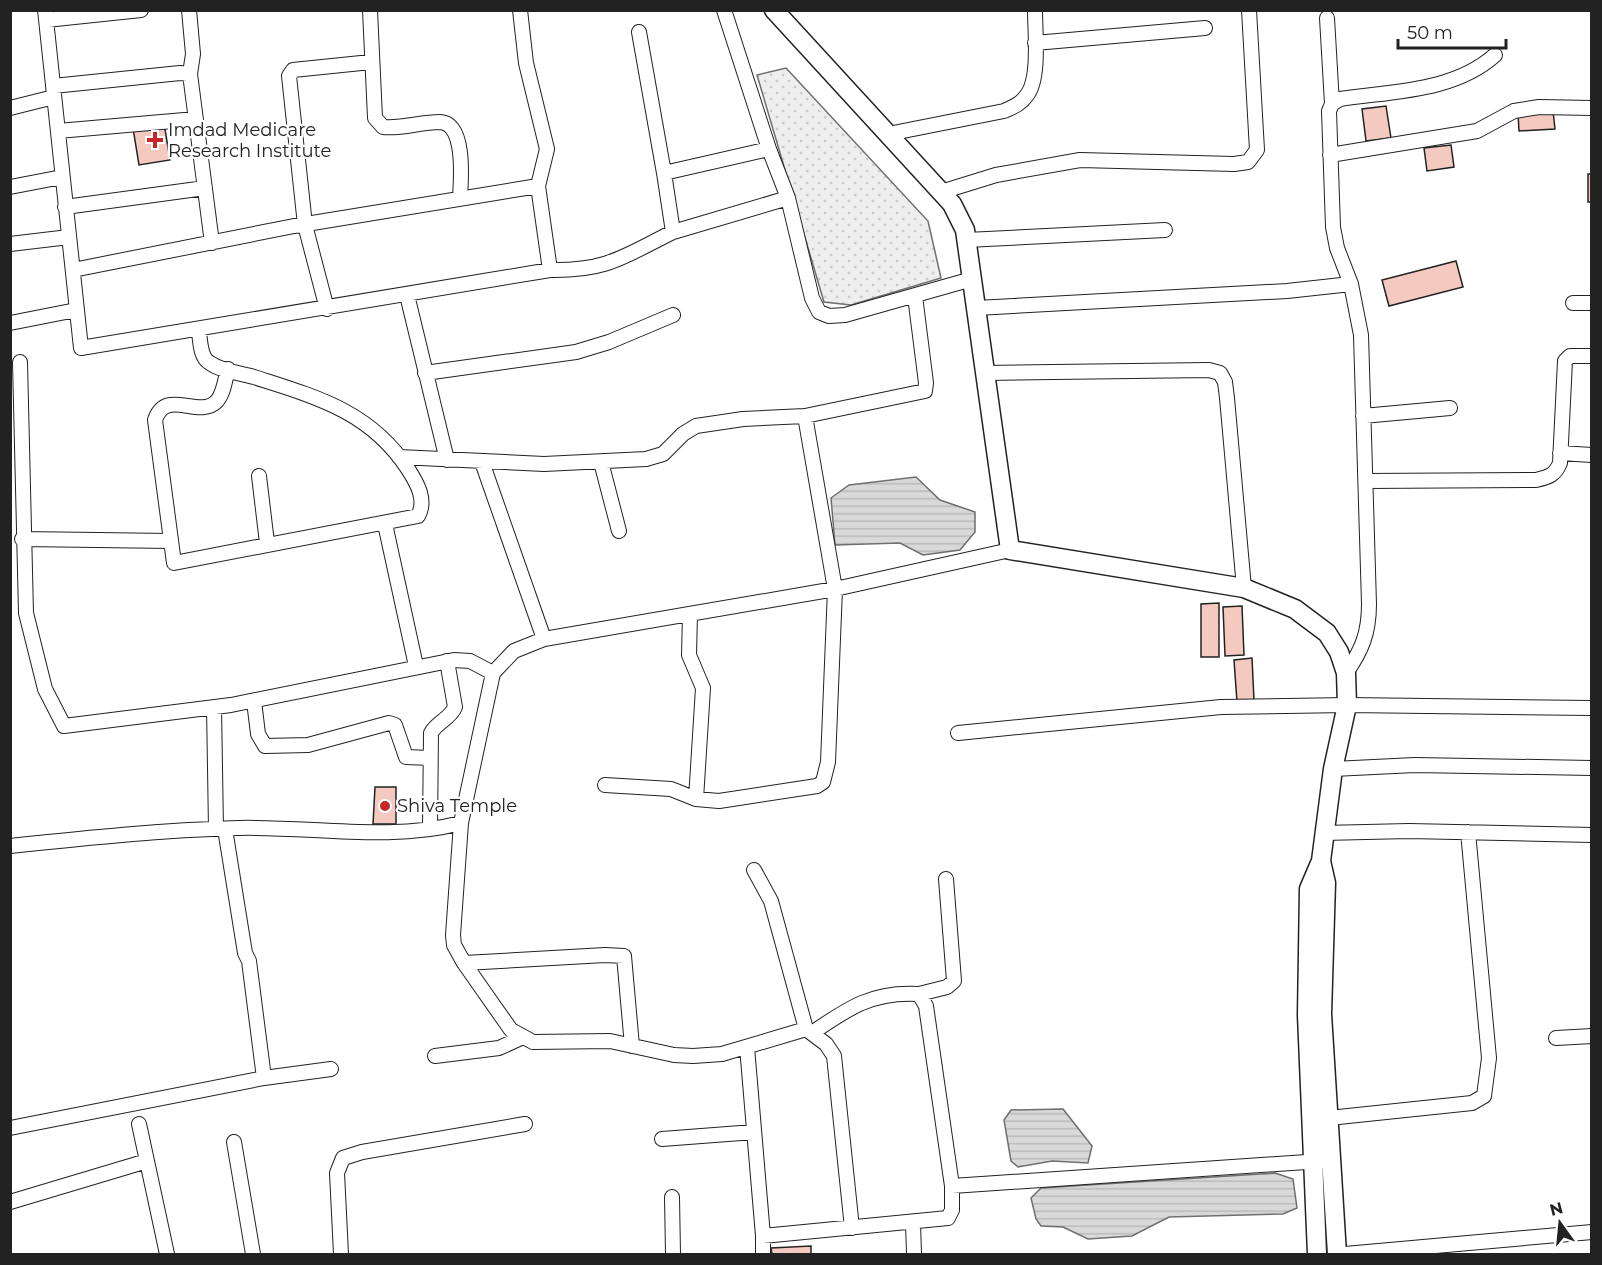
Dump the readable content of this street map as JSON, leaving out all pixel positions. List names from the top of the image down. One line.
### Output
{"places":{"health":["Imdad Medicare Research Institute"],"other":["Shiva Temple"]},"scale_bar":"50 m","north":"top"}
